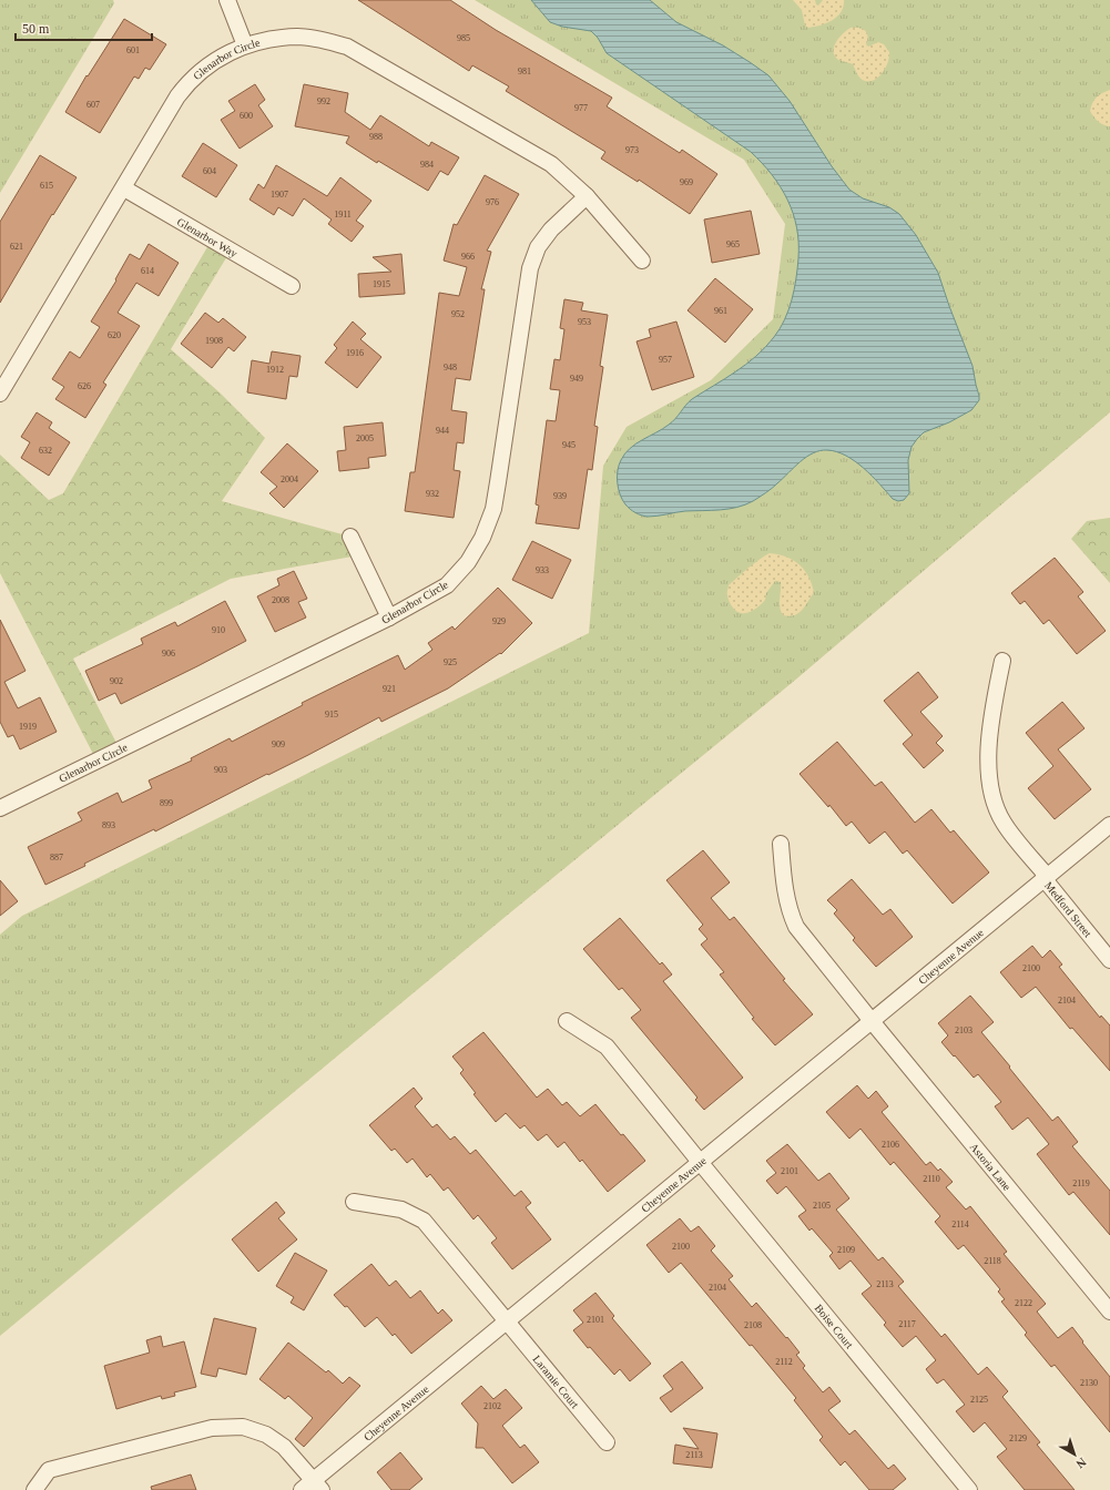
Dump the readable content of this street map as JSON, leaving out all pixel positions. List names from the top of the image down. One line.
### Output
{"streets":{"street":["Glenarbor Circle","Glenarbor Way","Medford Street","Cheyenne Avenue","Astoria Lane","Boise Court","Laramie Court"]},"crossings":[["Glenarbor Circle","Glenarbor Way"],["Medford Street","Cheyenne Avenue"],["Cheyenne Avenue","Astoria Lane"],["Cheyenne Avenue","Boise Court"],["Cheyenne Avenue","Laramie Court"]],"house_numbers":["985","601","981","992","607","977","600","988","973","984","604","969","615","1907","976","1911","965","621","966","614","1915","961","952","953","620","1908","1916","957","948","1912","949","626","944","2005","945","632","2004","932","939","933","2008","929","910","906","925","902","921","915","1919","909","903","899","893","887","2100","2104","2103","2106","2101","2110","2119","2105","2114","2100","2109","2118","2113","2104","2122","2101","2117","2108","2112","2130","2125","2102","2129","2113"],"scale_bar":"50 m","north":"bottom right"}
